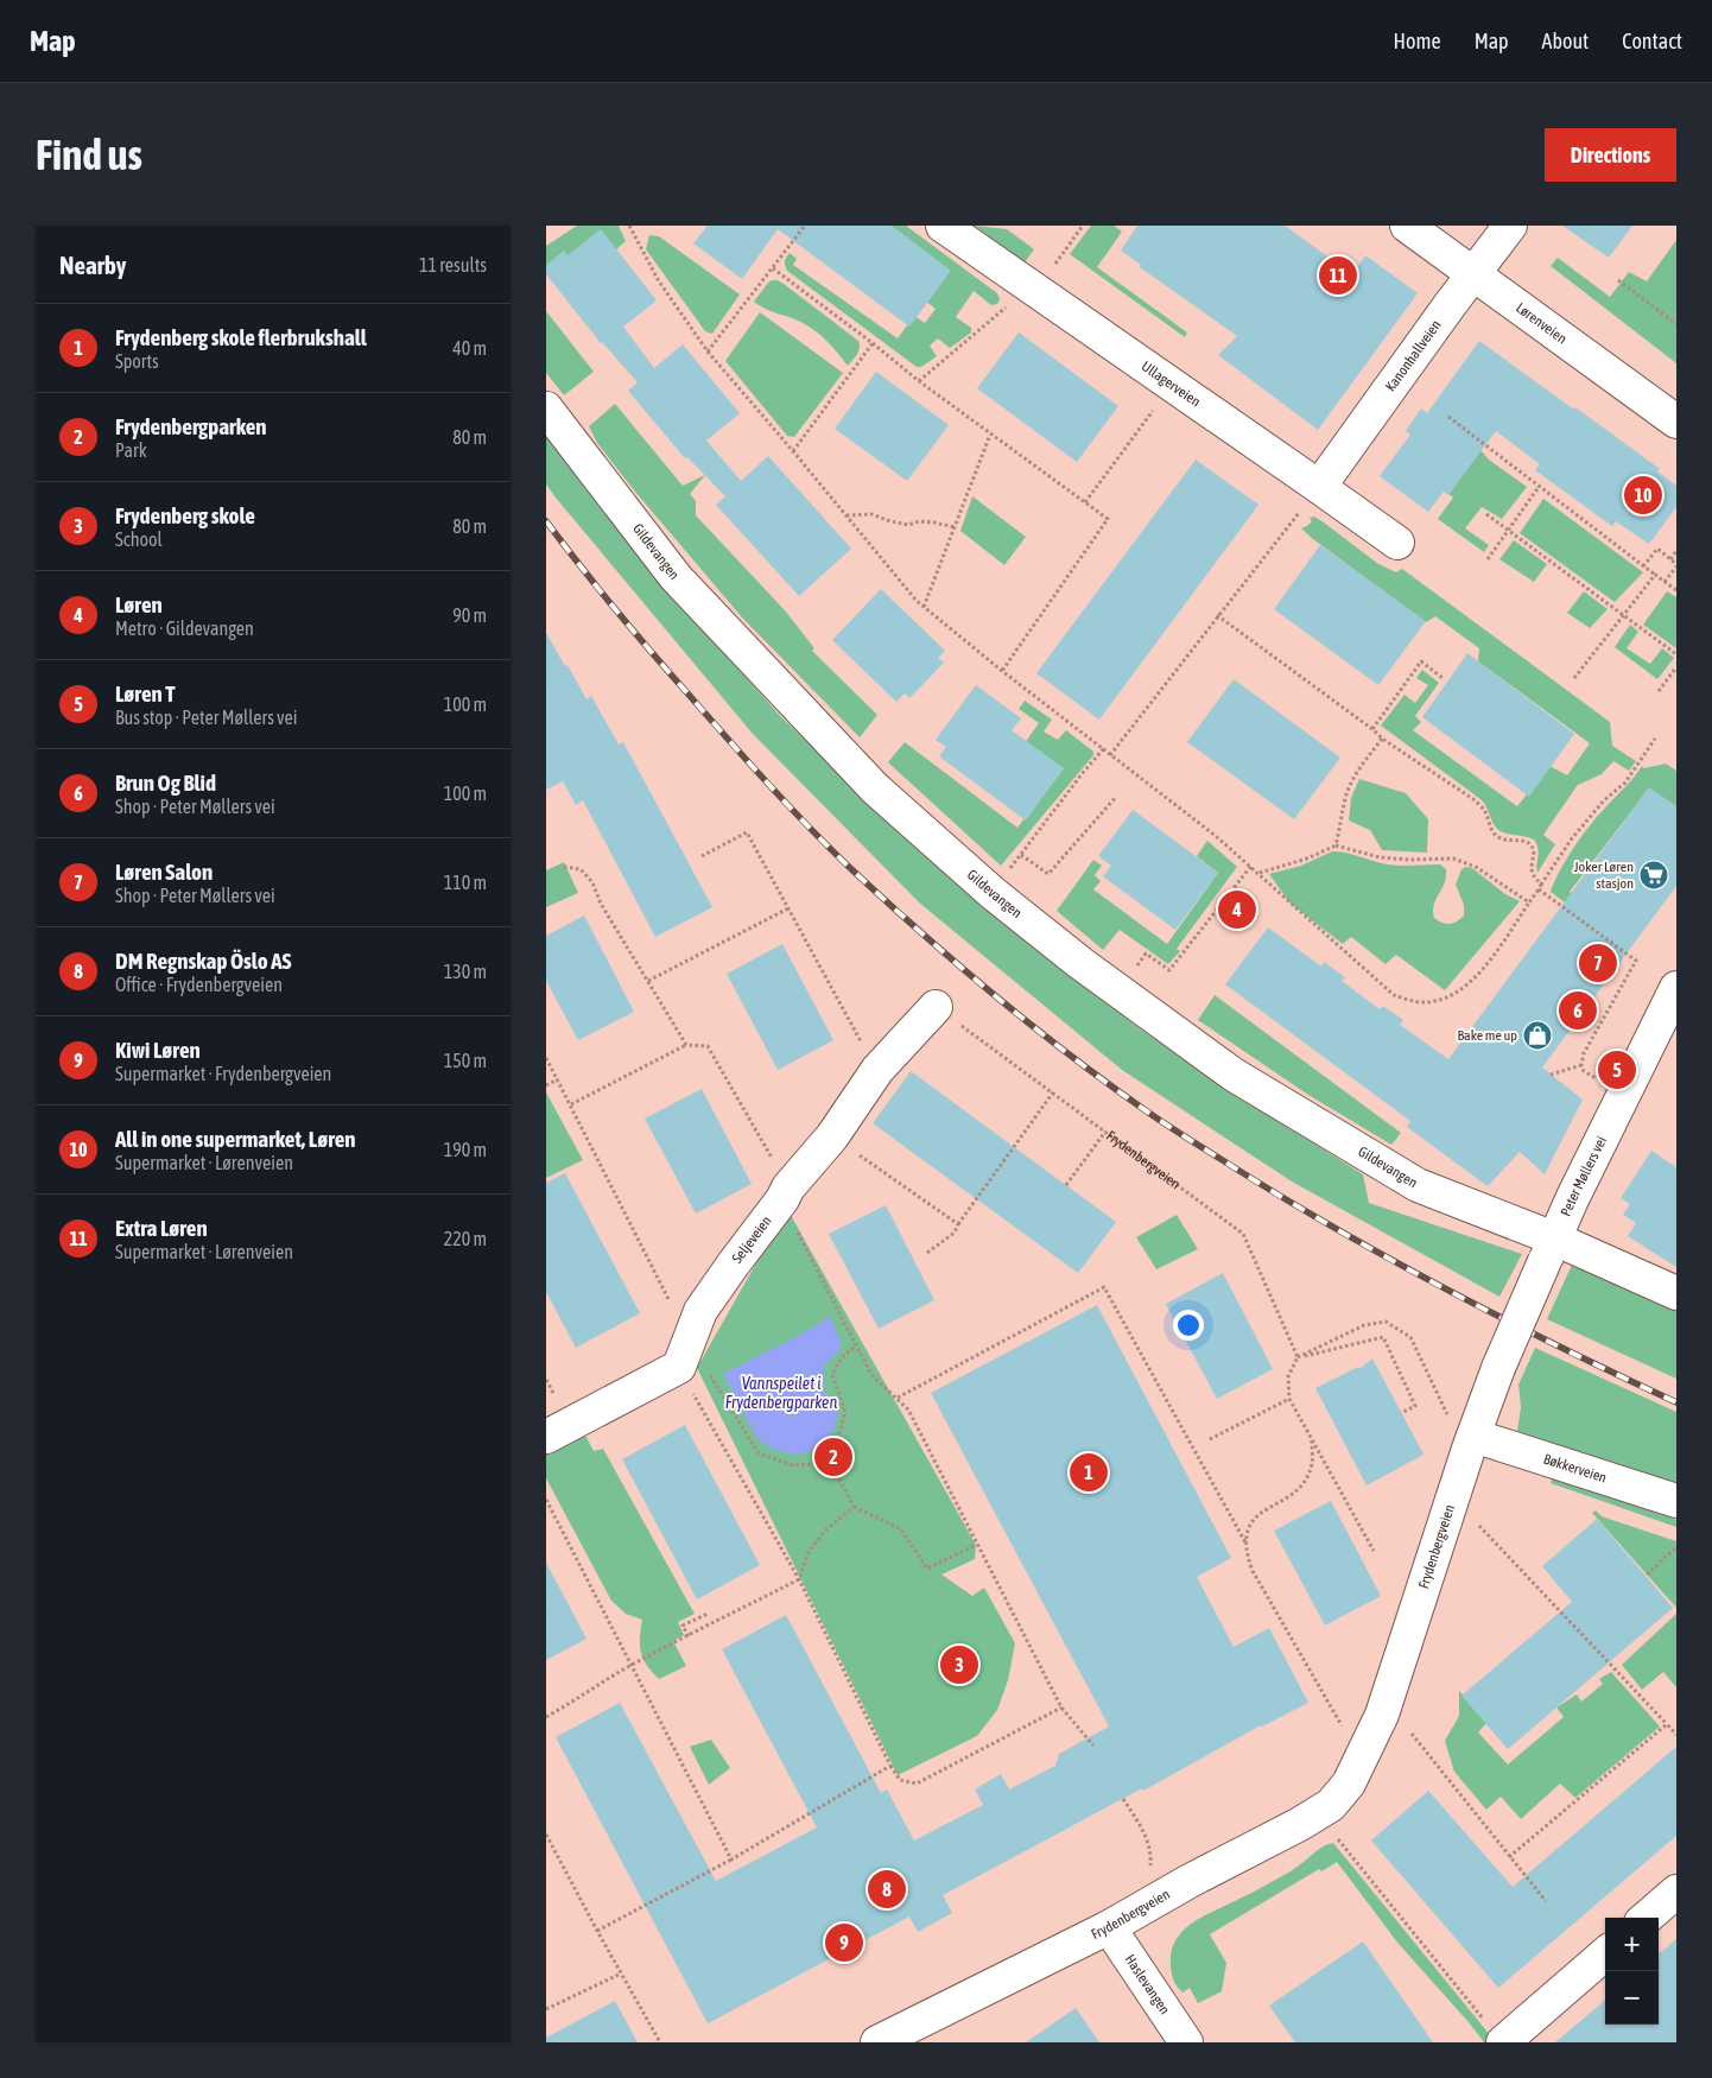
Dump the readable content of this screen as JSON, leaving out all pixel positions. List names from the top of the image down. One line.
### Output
{"streets":{"street":["Lørenveien","Kanonhallveien","Ullagerveien","Gildevangen","Frydenbergveien","Peter Møllers vei","Seljeveien","Bøkkerveien","Haslevangen"]},"crossings":[["Lørenveien","Kanonhallveien"],["Kanonhallveien","Ullagerveien"],["Gildevangen","Peter Møllers vei"],["Frydenbergveien","Peter Møllers vei"],["Frydenbergveien","Seljeveien"],["Frydenbergveien","Bøkkerveien"],["Frydenbergveien","Haslevangen"]],"water":["Vannspeilet i Frydenbergparken"],"places":{"supermarket":["Joker Løren stasjon"],"shop":["Bake me up"]},"page":{"header":"Map","nav":["Home","Map","About","Contact"],"buttons":"Directions","title":"Find us","heading":["Nearby","11 results"],"pins":["11","10","4","7","6","5","2","1","3","8","9"],"list":[{"mark":"1","name":"Frydenberg skole flerbrukshall","note":"Sports","value":"40 m"},{"mark":"2","name":"Frydenbergparken","note":"Park","value":"80 m"},{"mark":"3","name":"Frydenberg skole","note":"School","value":"80 m"},{"mark":"4","name":"Løren","note":"Metro · Gildevangen","value":"90 m"},{"mark":"5","name":"Løren T","note":"Bus stop · Peter Møllers vei","value":"100 m"},{"mark":"6","name":"Brun Og Blid","note":"Shop · Peter Møllers vei","value":"100 m"},{"mark":"7","name":"Løren Salon","note":"Shop · Peter Møllers vei","value":"110 m"},{"mark":"8","name":"DM Regnskap Öslo AS","note":"Office · Frydenbergveien","value":"130 m"},{"mark":"9","name":"Kiwi Løren","note":"Supermarket · Frydenbergveien","value":"150 m"},{"mark":"10","name":"All in one supermarket, Løren","note":"Supermarket · Lørenveien","value":"190 m"},{"mark":"11","name":"Extra Løren","note":"Supermarket · Lørenveien","value":"220 m"}],"map_buttons":["+","−"]}}
